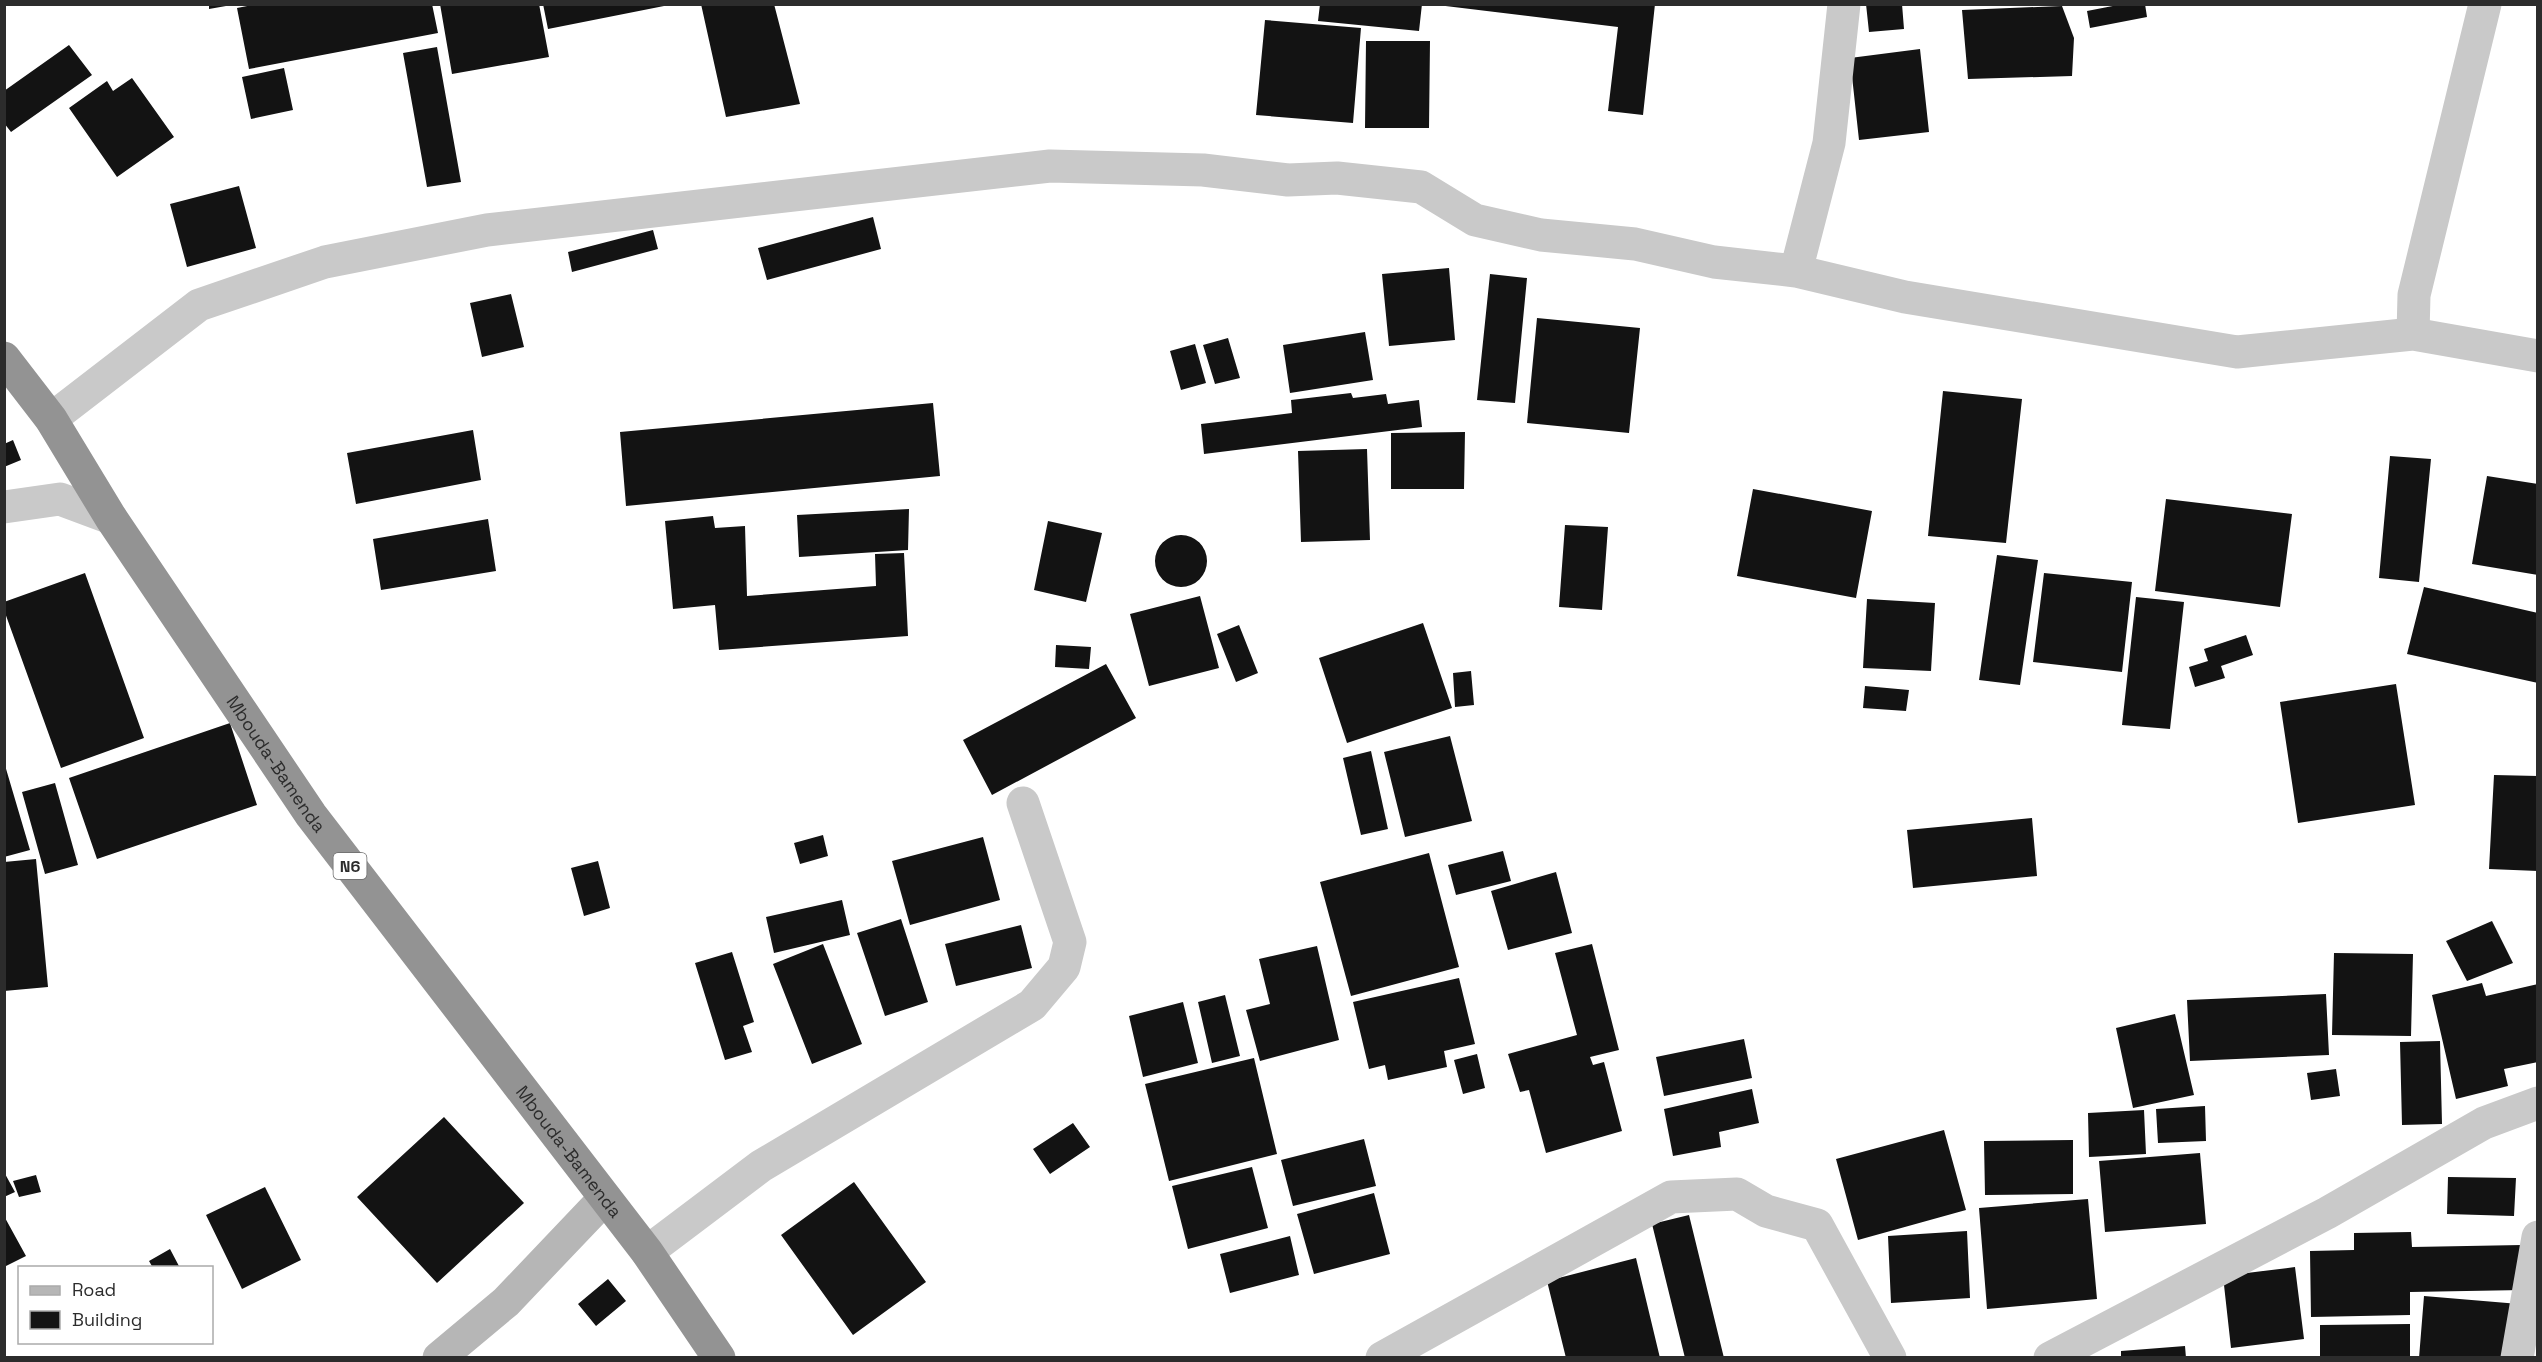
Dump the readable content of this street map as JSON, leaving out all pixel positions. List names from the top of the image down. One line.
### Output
{"streets":{"highway":["Mbouda-Bamenda","N6"]},"legend":["Road","Building"]}
